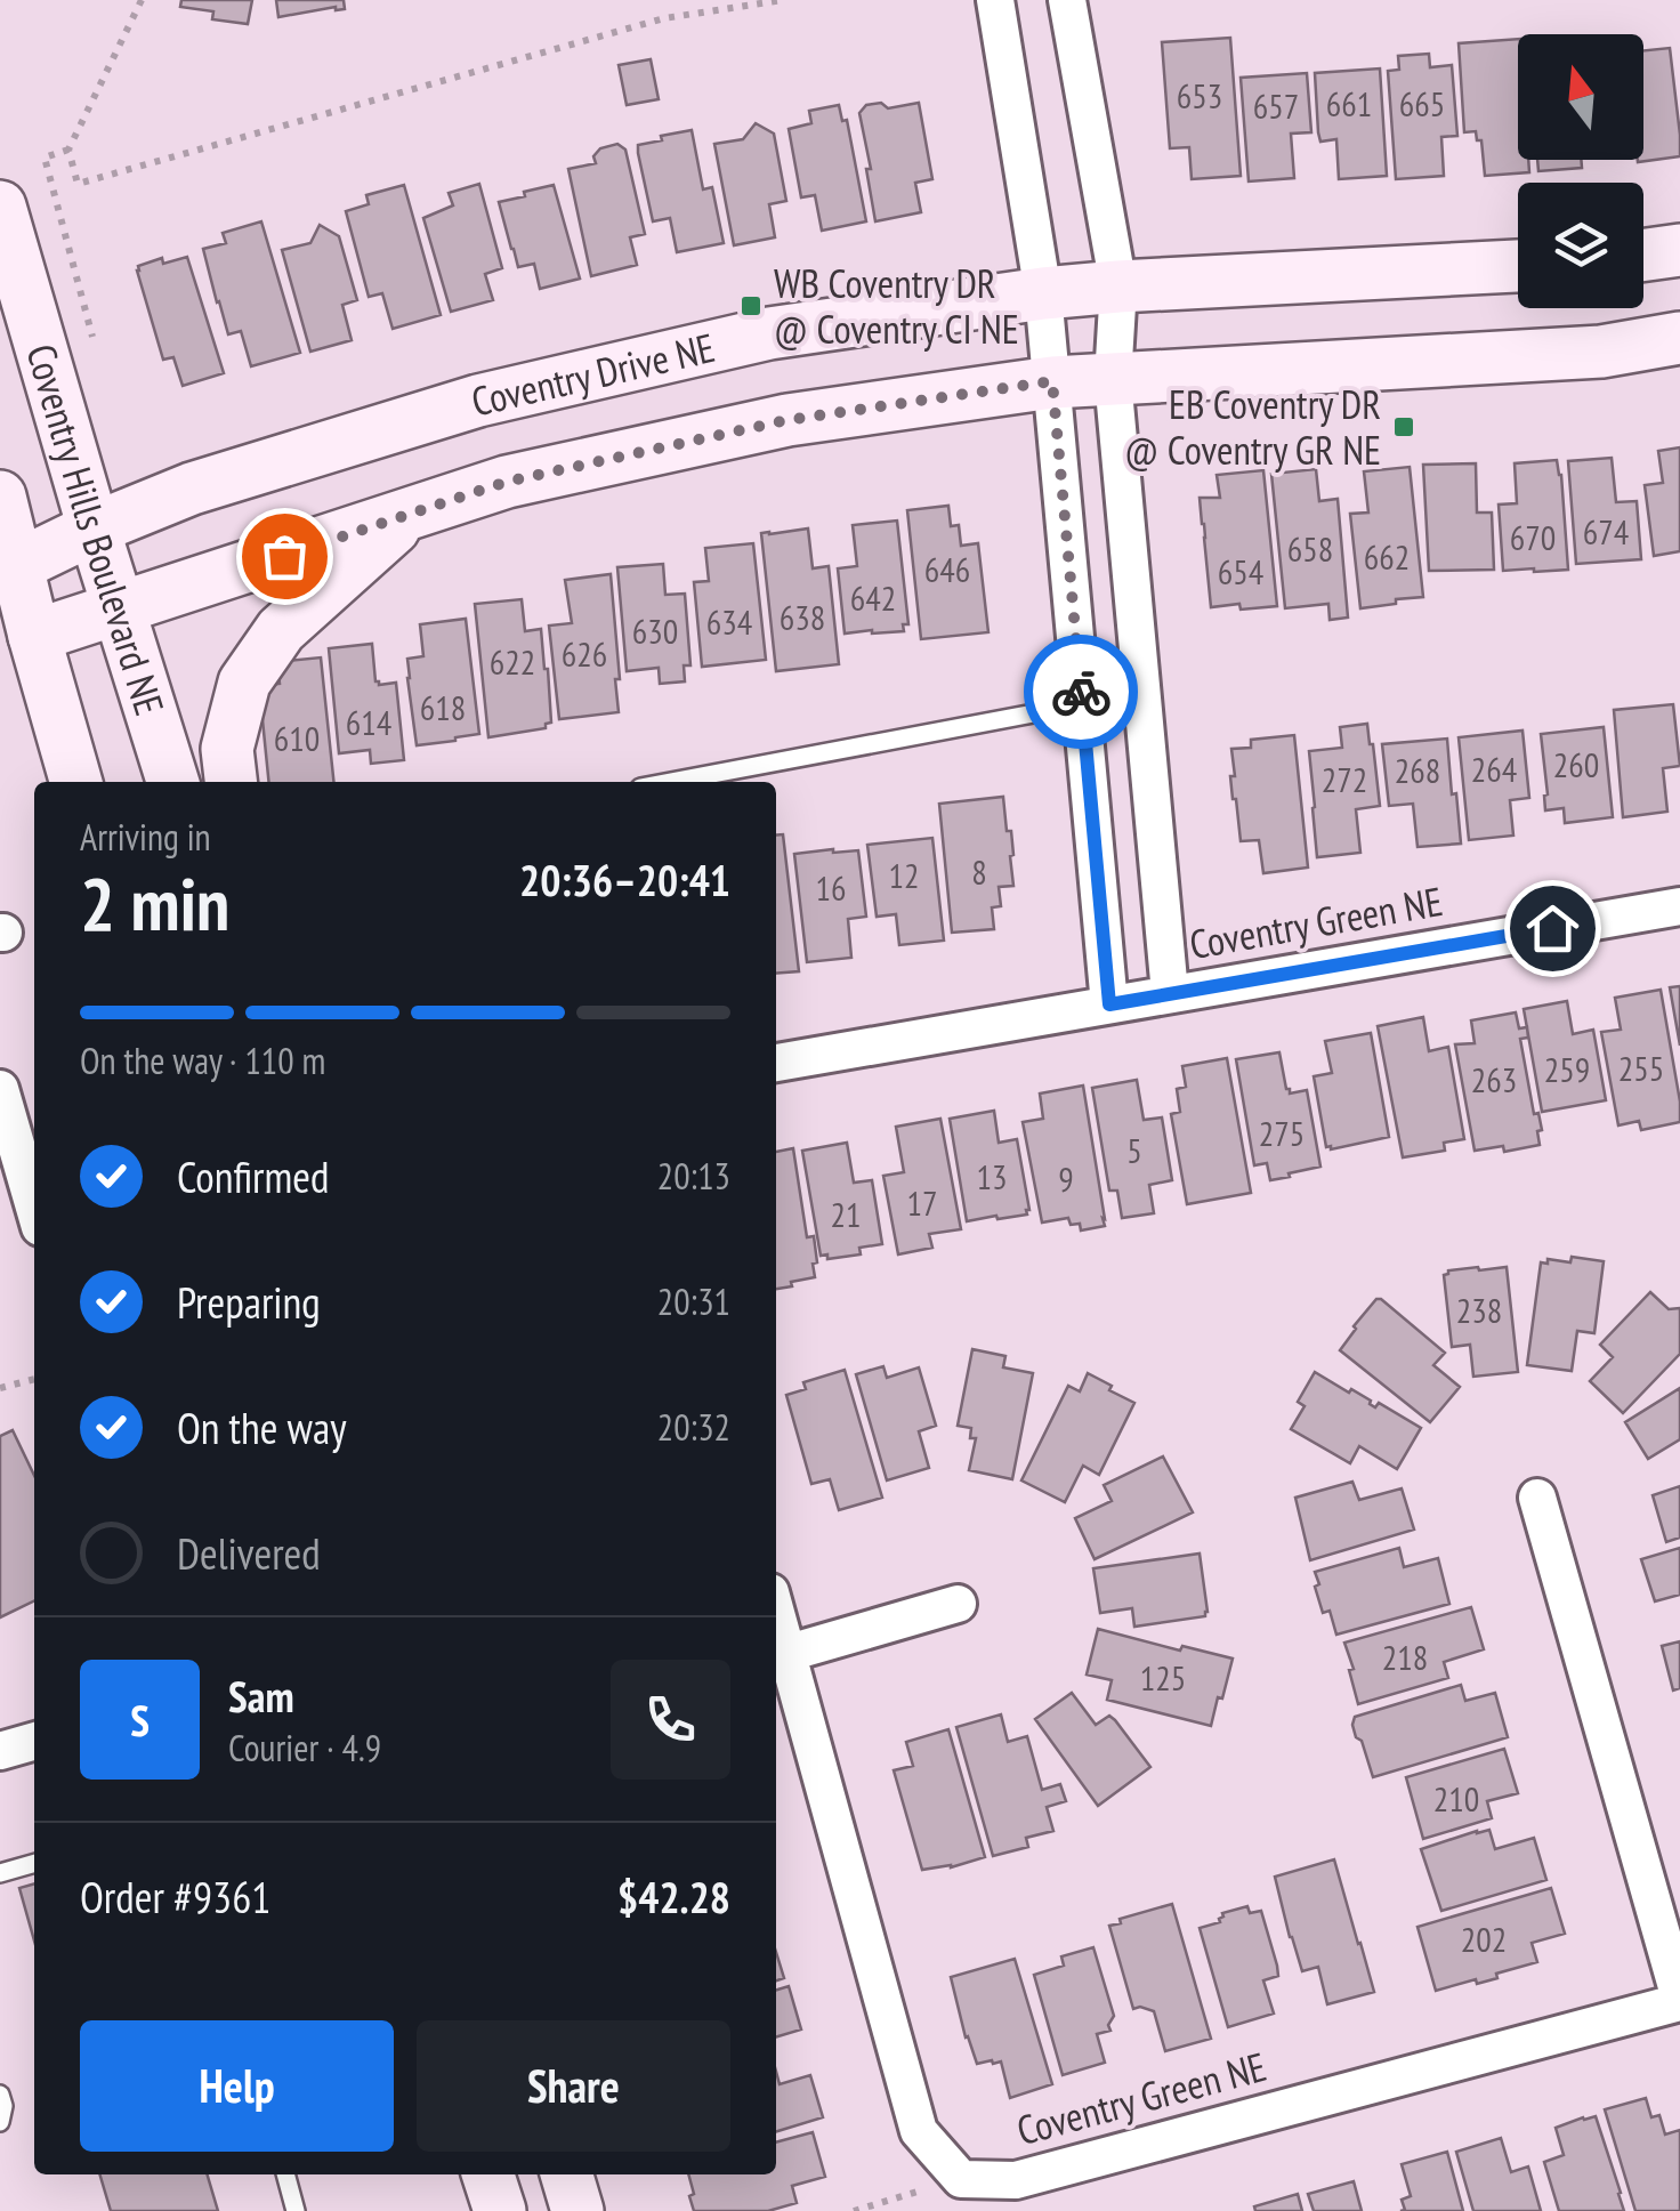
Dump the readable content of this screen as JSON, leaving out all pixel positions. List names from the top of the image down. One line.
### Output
{"streets":{"street":["Coventry Drive NE","Coventry Hills Boulevard NE","Coventry Green NE"]},"crossings":[["Coventry Drive NE","Coventry Hills Boulevard NE"],["Coventry Drive NE","Coventry Green NE"]],"places":{"transit":["WB Coventry DR @ Coventry CI NE","EB Coventry DR @ Coventry GR NE"]},"house_numbers":["653","661","665","657","674","670","658","662","646","654","642","638","634","630","626","622","618","614","610","260","264","268","272","8","12","16","255","259","263","275","5","13","9","17","21","238","218","125","210","202"],"north":"top","page":{"heading":["2 min","Arriving in","20:36–20:41"],"panel":["Sam","Courier · 4.9","Order #9361","$42.28"],"bar":"On the way · 110 m","list":[["Confirmed","20:13"],["Preparing","20:31"],["On the way","20:32"],"Delivered"],"round":"S","buttons":["Help","Share"]}}
